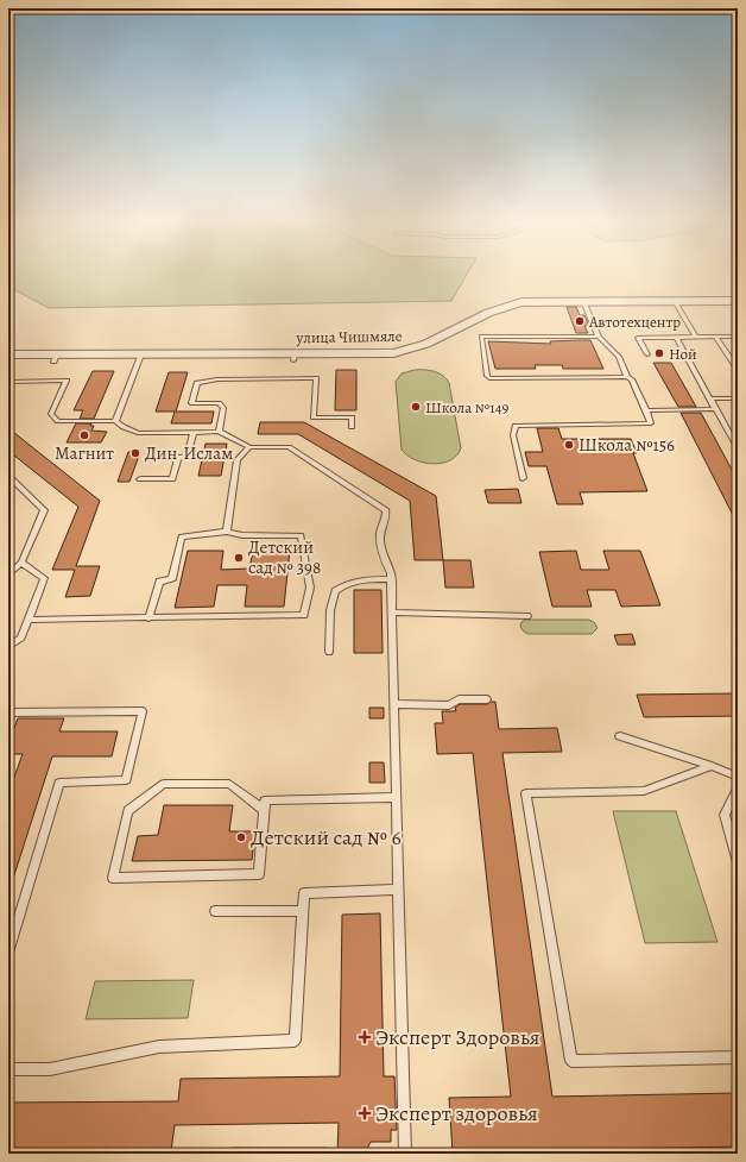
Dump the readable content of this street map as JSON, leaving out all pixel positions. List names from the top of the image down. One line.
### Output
{"streets":{"street":["улица Чишмяле"]},"places":{"other":["Автотехцентр","Ной","Школа №149","Магнит","Школа №156","Дин-Ислам","Детский сад № 398","Детский сад № 6"],"health":["Эксперт Здоровья","Эксперт здоровья"]}}
